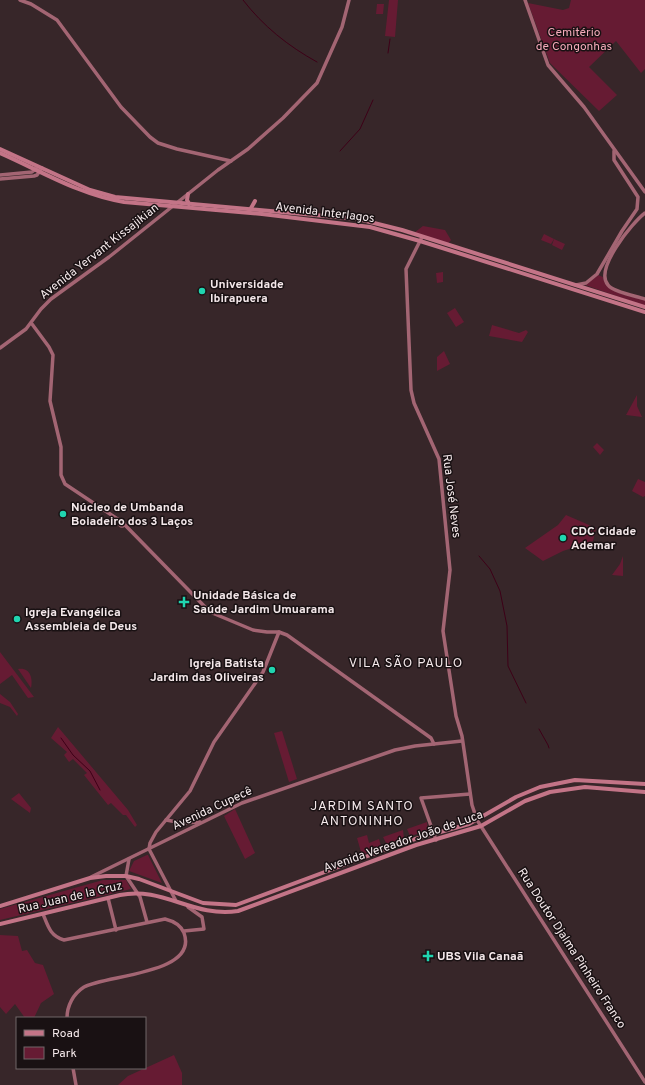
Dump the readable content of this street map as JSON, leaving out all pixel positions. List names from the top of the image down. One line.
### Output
{"streets":{"main road":["Avenida Interlagos","Avenida Cupecê","Avenida Vereador João de Luca","Rua Juan de la Cruz"],"street":["Avenida Yervant Kissajikian","Rua José Neves","Rua Doutor Djalma Pinheiro Franco"]},"crossings":[["Avenida Interlagos","Avenida Yervant Kissajikian"],["Avenida Interlagos","Rua José Neves"],["Rua José Neves","Avenida Cupecê"],["Avenida Cupecê","Avenida Vereador João de Luca"],["Avenida Vereador João de Luca","Rua Juan de la Cruz"],["Avenida Vereador João de Luca","Rua Doutor Djalma Pinheiro Franco"]],"districts":["VILA SÃO PAULO","JARDIM SANTO ANTONINHO"],"parks":["Cemitério de Congonhas"],"places":{"other":["Universidade Ibirapuera","Núcleo de Umbanda Boiadeiro dos 3 Laços","CDC Cidade Ademar","Igreja Evangélica Assembleia de Deus","Igreja Batista Jardim das Oliveiras"],"health":["Unidade Básica de Saúde Jardim Umuarama","UBS Vila Canaã"]},"legend":["Road","Park"]}
